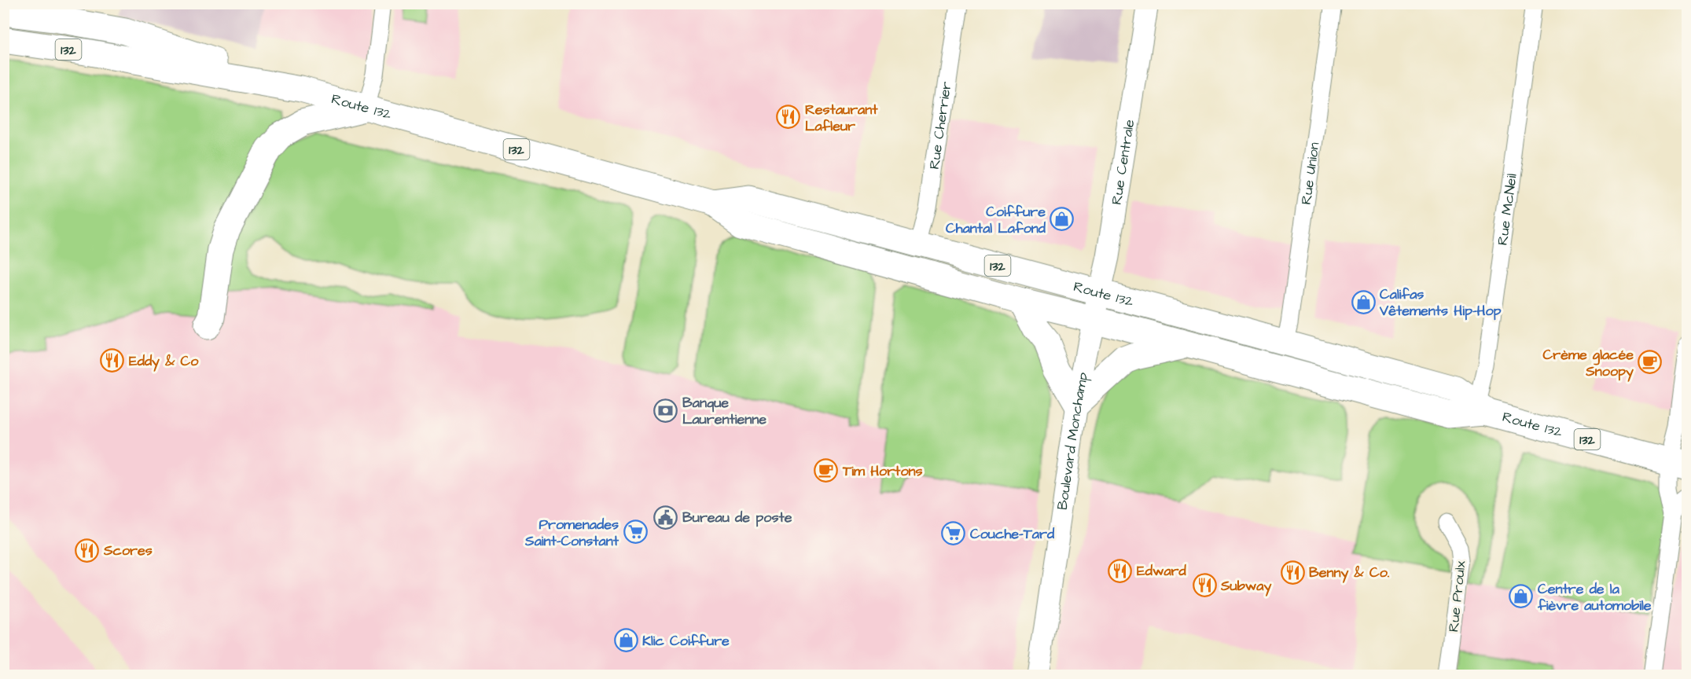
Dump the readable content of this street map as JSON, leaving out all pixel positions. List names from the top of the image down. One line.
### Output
{"streets":{"highway":["132","Route 132"],"street":["Rue Cherrier","Rue Centrale","Rue Union","Rue McNeil","Boulevard Monchamp","Rue Proulx"]},"crossings":[["132","Route 132"],["Route 132","Rue Cherrier"],["Route 132","Rue Centrale"],["Route 132","Rue Union"],["Route 132","Rue McNeil"],["Route 132","Boulevard Monchamp"],["Rue Centrale","Boulevard Monchamp"]],"places":{"restaurant":["Restaurant Lafleur","Eddy & Co","Scores","Edward","Benny & Co.","Subway"],"shop":["Coiffure Chantal Lafond","Califas Vêtements Hip-Hop","Centre de la fièvre automobile","Klic Coiffure"],"cafe":["Crème glacée Snoopy","Tim Hortons"],"bank":["Banque Laurentienne"],"public building":["Bureau de poste"],"supermarket":["Promenades Saint-Constant","Couche-Tard"]}}
